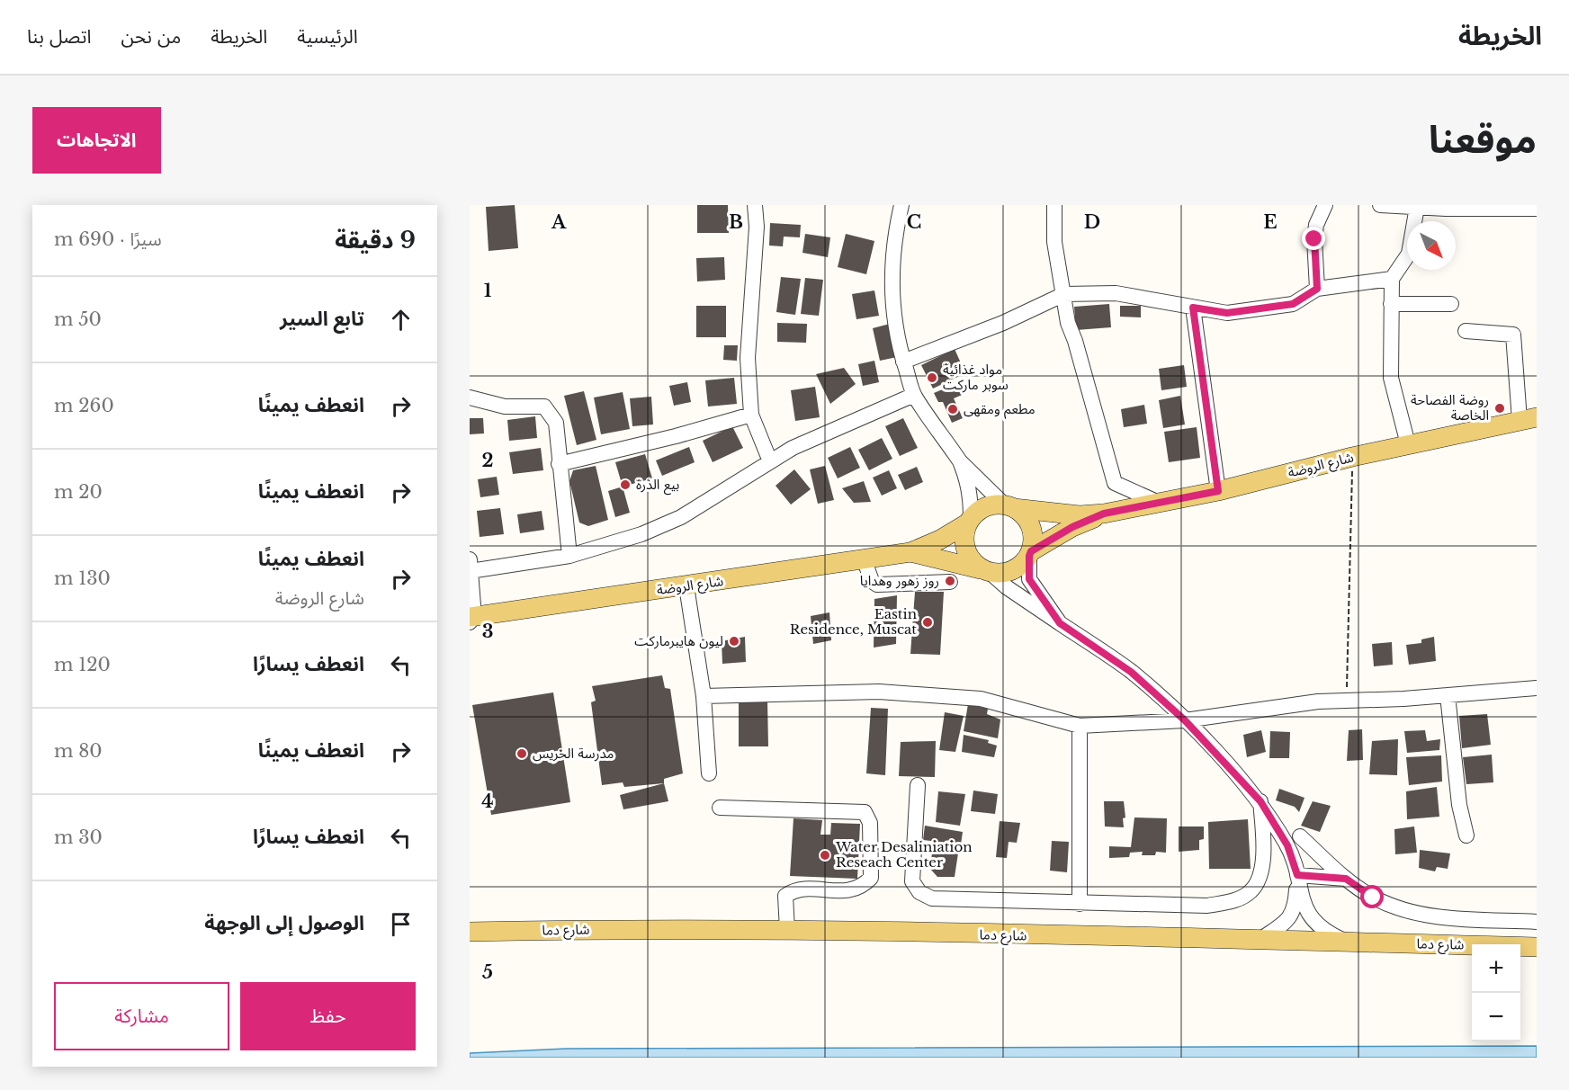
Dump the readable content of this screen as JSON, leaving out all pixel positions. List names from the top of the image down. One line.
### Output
{"streets":{"main road":["شارع الروضة","شارع دما"]},"places":["مواد غذائية سوبر ماركت","روضة الفصاحة الخاصة","مطعم ومقهى","بيع الذرة","روز زهور وهدايا","Eastin Residence, Muscat","ليون هايبرماركت","مدرسة الخريس","Water Desaliniation Reseach Center"],"north":"bottom right","page":{"header":"الخريطة","nav":["الرئيسية","الخريطة","من نحن","اتصل بنا"],"title":"موقعنا","buttons":["الاتجاهات",["حفظ","مشاركة"]],"heading":["9 دقيقة","سيرًا · 690 m"],"list":[["تابع السير","50 m"],["انعطف يمينًا","260 m"],["انعطف يمينًا","20 m"],["انعطف يمينًا","شارع الروضة","130 m"],["انعطف يسارًا","120 m"],["انعطف يمينًا","80 m"],["انعطف يسارًا","30 m"],"الوصول إلى الوجهة"],"map_buttons":["+","−"]},"grid":{"columns":["A","B","C","D","E"],"rows":["1","2","3","4","5"]}}
